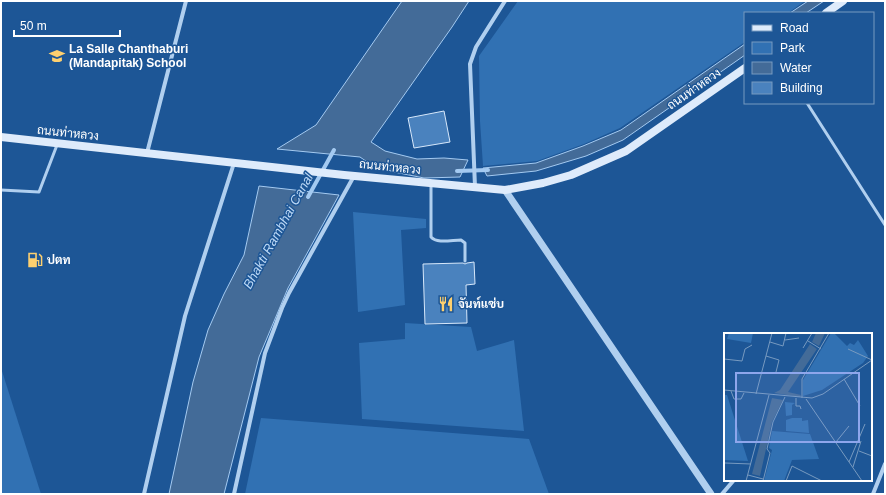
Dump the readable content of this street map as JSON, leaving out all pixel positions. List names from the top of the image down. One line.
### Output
{"streets":{"main road":["ถนนท่าหลวง"]},"water":["Bhakti Rambhai Canal"],"places":{"school or university":["La Salle Chanthaburi (Mandapitak) School"],"fuel station":["ปตท"],"restaurant":["จันท์แซ่บ"]},"legend":["Road","Park","Water","Building"],"scale_bar":"50 m"}
